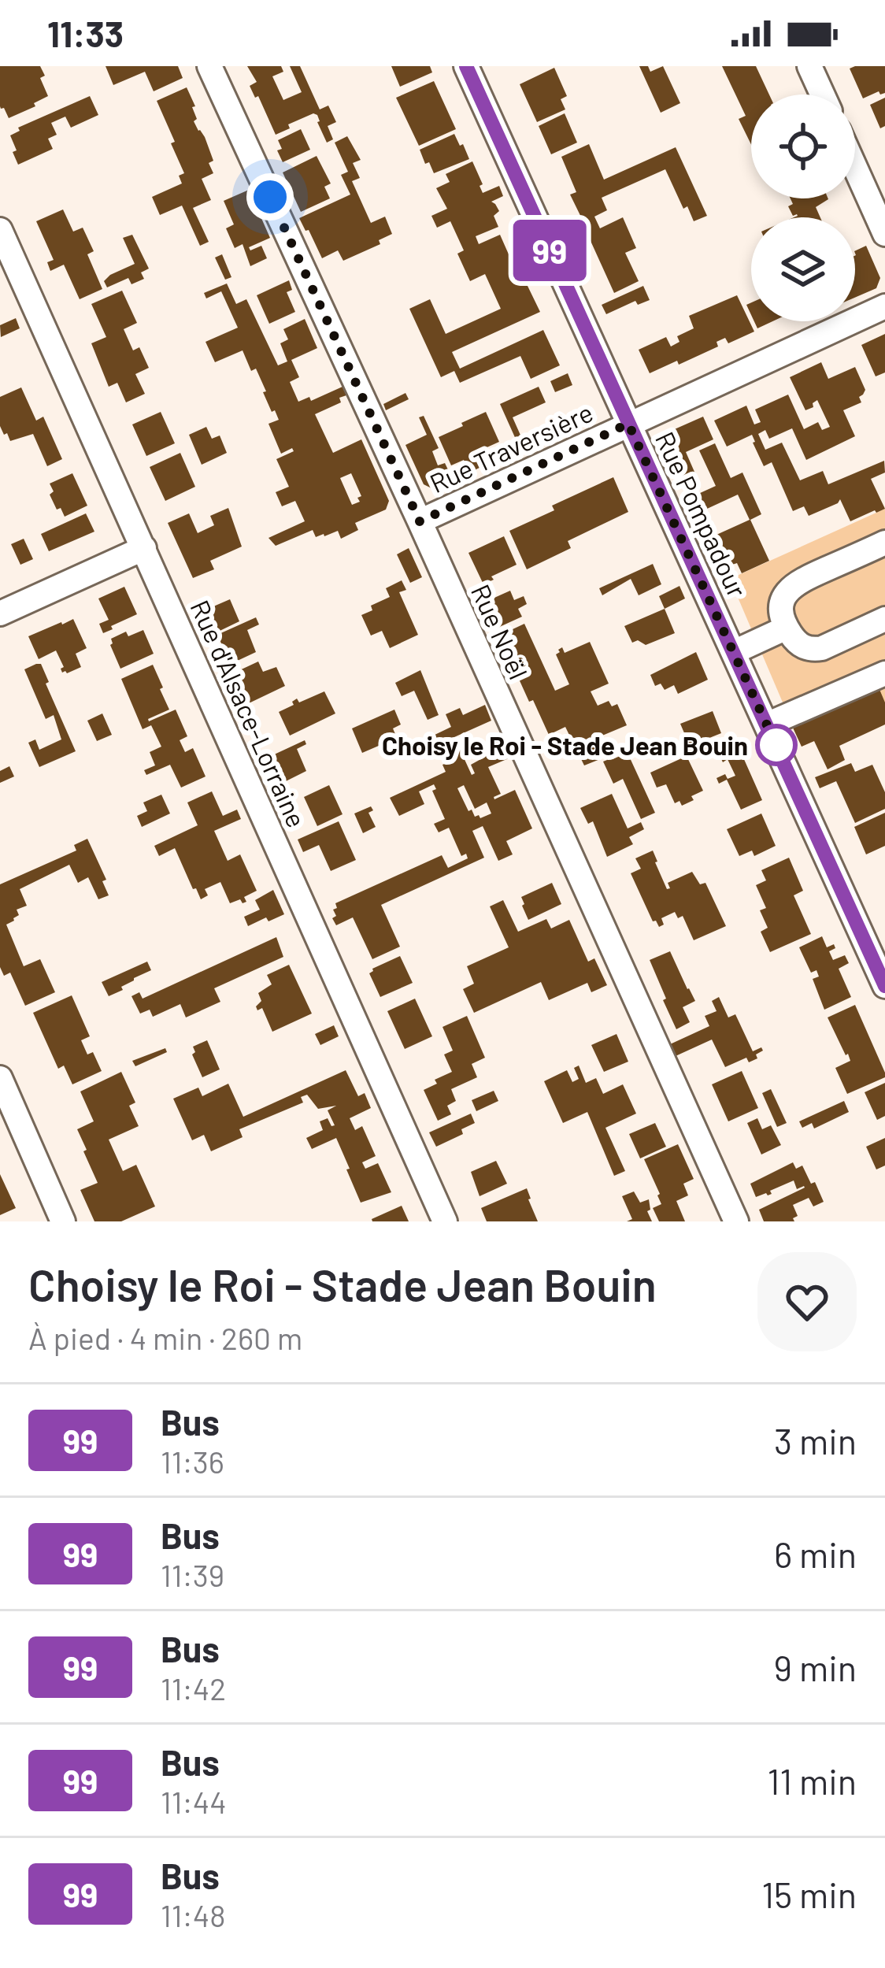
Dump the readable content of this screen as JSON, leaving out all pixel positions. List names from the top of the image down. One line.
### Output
{"streets":{"street":["Rue Traversière","Rue Pompadour","Rue Noël","Rue d'Alsace-Lorraine"]},"crossings":[["Rue Traversière","Rue Pompadour"],["Rue Traversière","Rue Noël"]],"places":["Choisy le Roi - Stade Jean Bouin"],"lines":["bus line 99"],"page":{"status":"11:33","on_map":"99","heading":["Choisy le Roi - Stade Jean Bouin","À pied · 4 min · 260 m"],"list":[{"mark":"99","name":"Bus","note":"11:36","value":"3 min"},{"mark":"99","name":"Bus","note":"11:39","value":"6 min"},{"mark":"99","name":"Bus","note":"11:42","value":"9 min"},{"mark":"99","name":"Bus","note":"11:44","value":"11 min"},{"mark":"99","name":"Bus","note":"11:48","value":"15 min"}]}}
